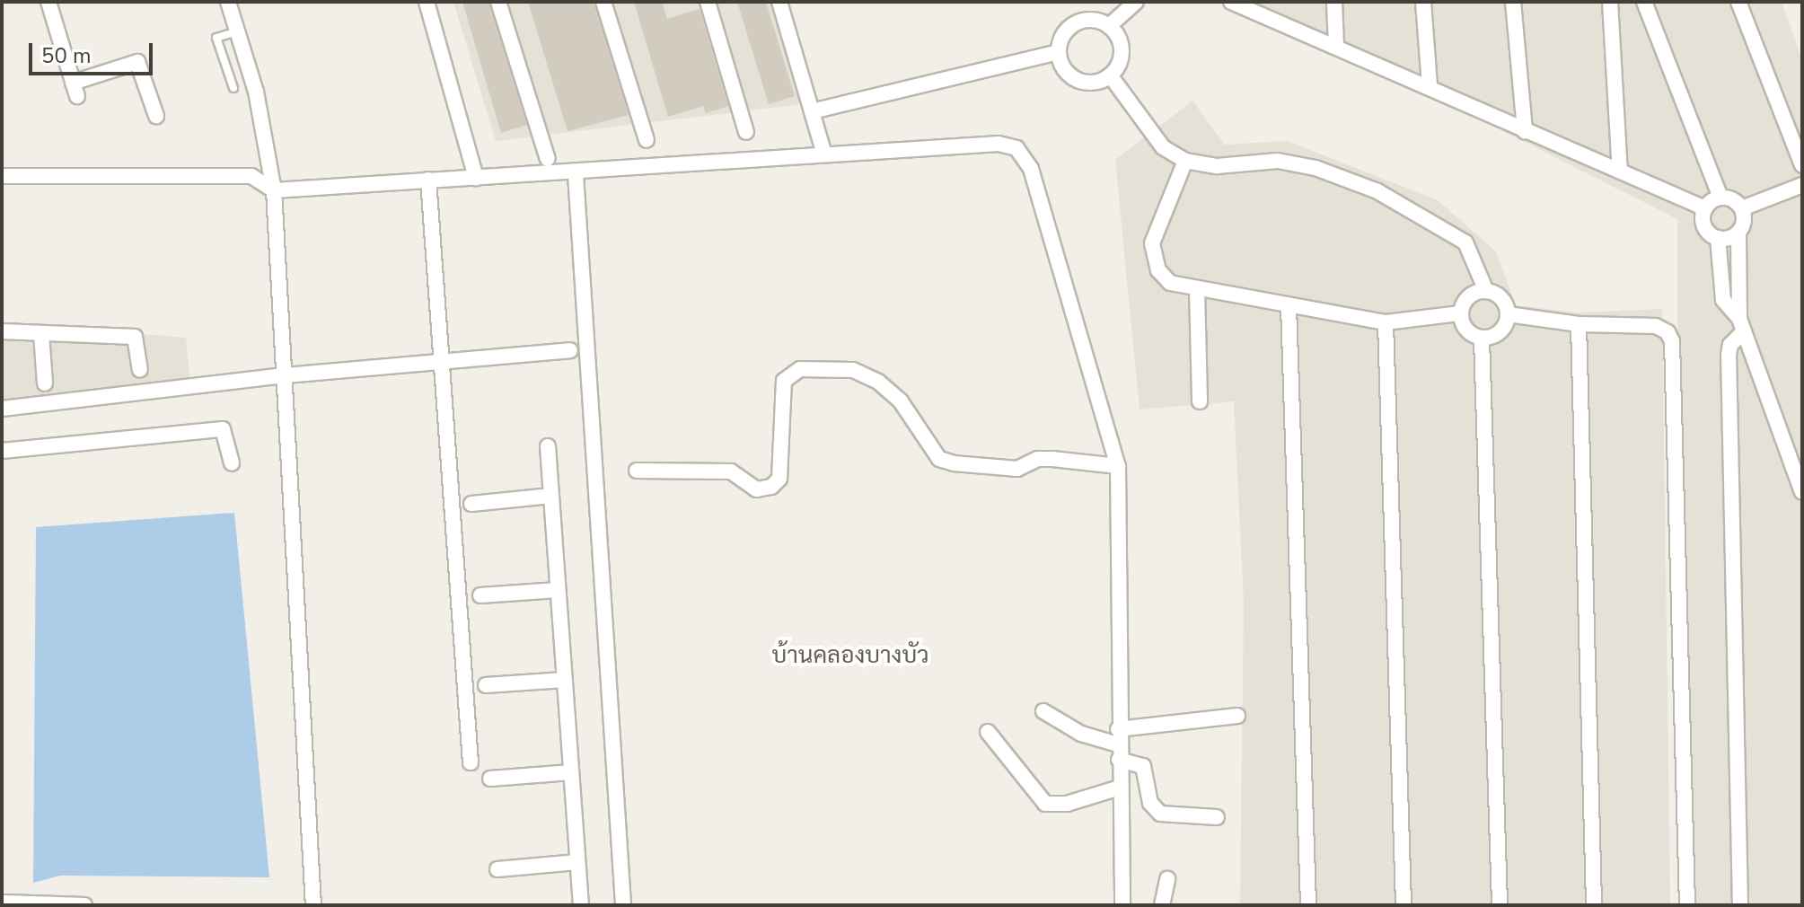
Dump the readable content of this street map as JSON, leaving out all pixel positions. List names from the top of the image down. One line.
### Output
{"districts":["บ้านคลองบางบัว"],"scale_bar":"50 m"}
